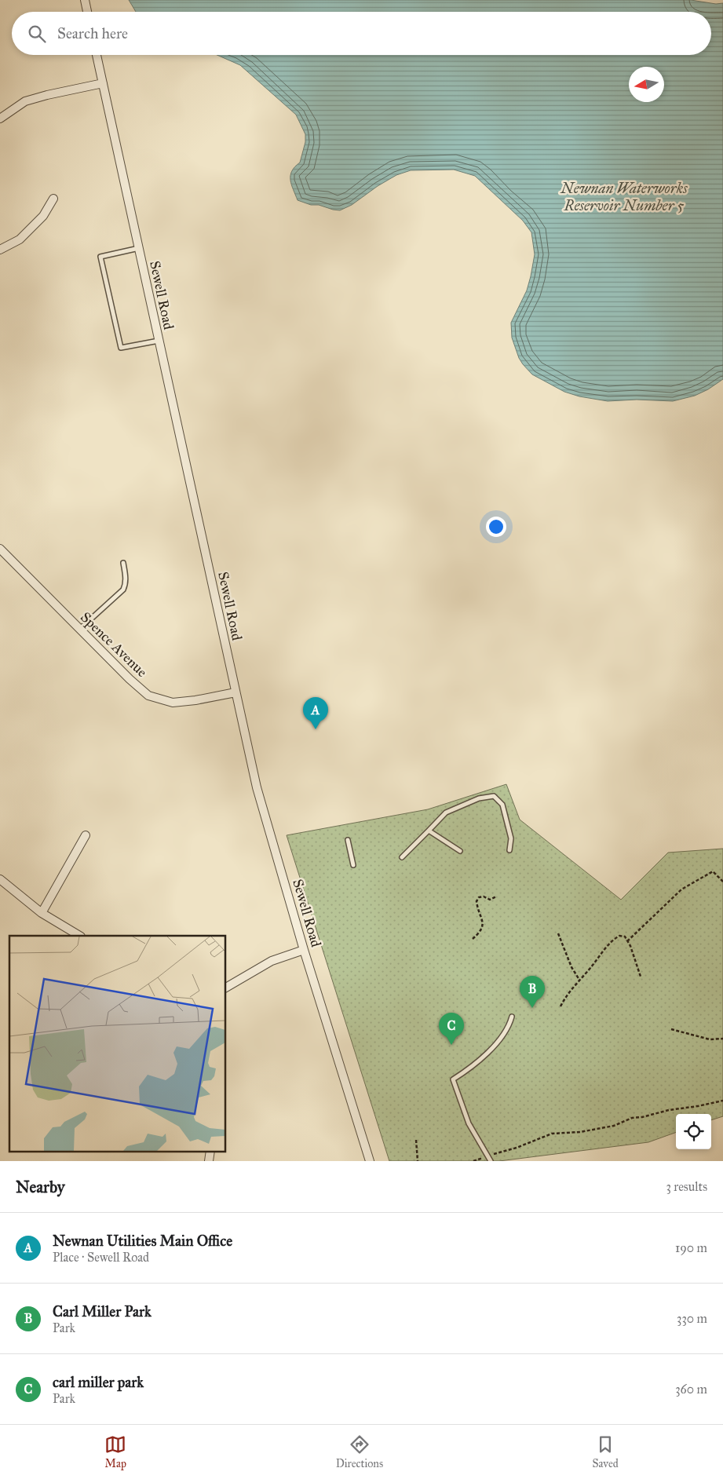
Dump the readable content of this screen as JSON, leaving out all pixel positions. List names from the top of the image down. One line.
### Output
{"streets":{"street":["Sewell Road","Spence Avenue"]},"crossings":[["Sewell Road","Spence Avenue"]],"water":["Newnan Waterworks Reservoir Number 5"],"north":"left","page":{"search":"Search here","pins":["A","B","C"],"heading":["Nearby","3 results"],"list":[{"mark":"A","name":"Newnan Utilities Main Office","note":"Place · Sewell Road","value":"190 m"},{"mark":"B","name":"Carl Miller Park","note":"Park","value":"330 m"},{"mark":"C","name":"carl miller park","note":"Park","value":"360 m"}],"nav":["Map","Directions","Saved"]}}
